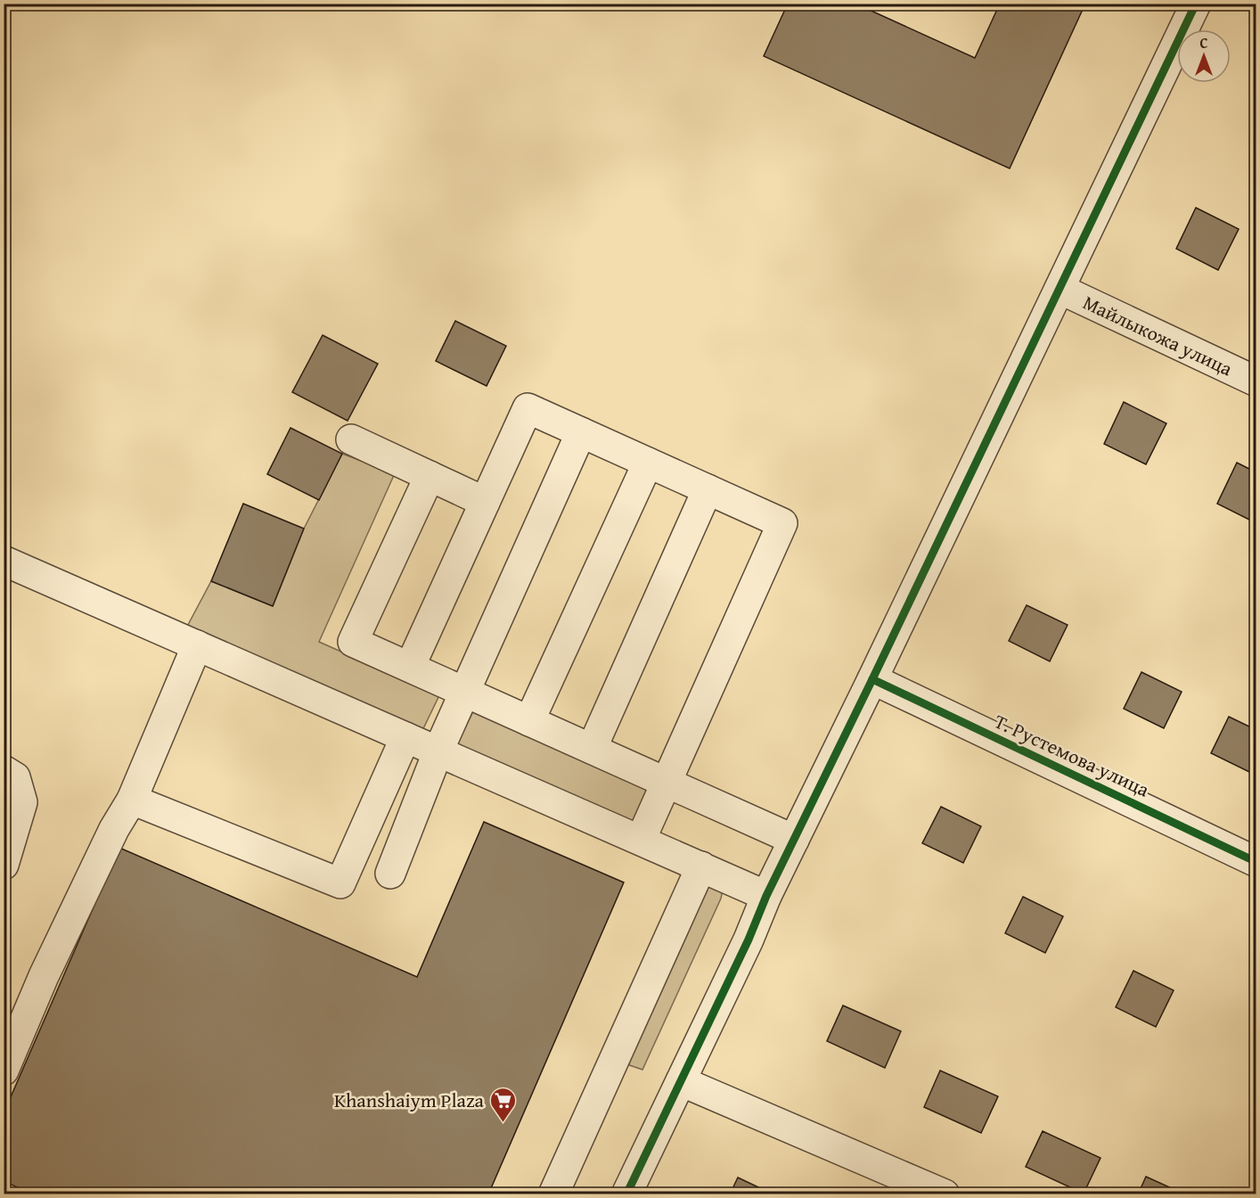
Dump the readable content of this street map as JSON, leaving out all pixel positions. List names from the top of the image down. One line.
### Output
{"streets":{"street":["Майлыкожа улица","Т. Рустемова улица"]},"places":{"supermarket":["Khanshaiym Plaza"]},"north":"top"}
